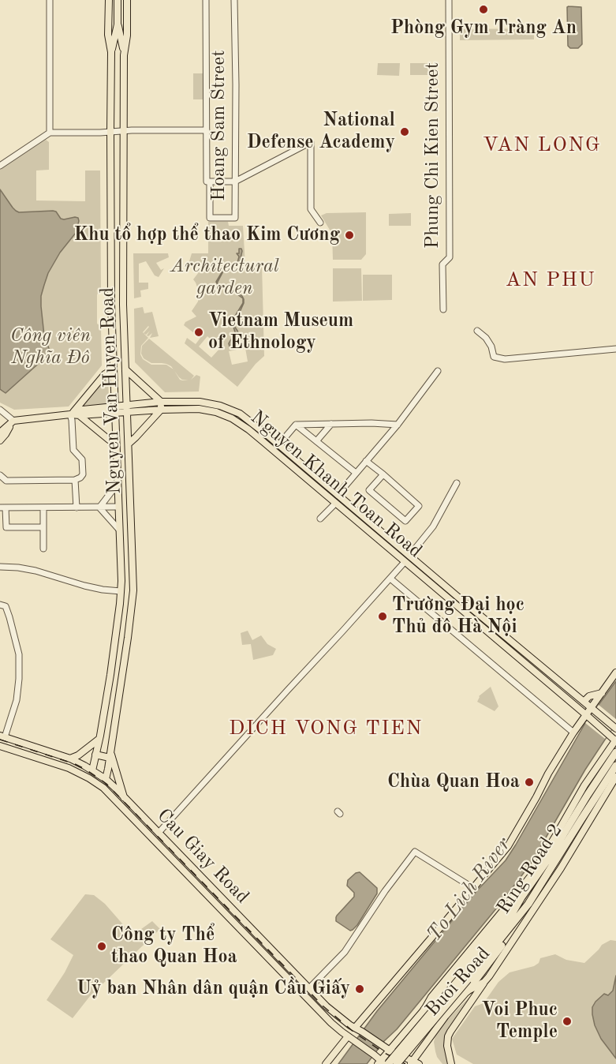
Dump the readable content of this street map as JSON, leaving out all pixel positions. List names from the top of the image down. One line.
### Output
{"streets":{"highway":["Ring Road 2"],"main road":["Nguyen Van Huyen Road","Nguyen Khanh Toan Road","Cau Giay Road","Buoi Road"],"street":["Hoang Sam Street","Phung Chi Kien Street"]},"crossings":[["Nguyen Van Huyen Road","Nguyen Khanh Toan Road"],["Nguyen Van Huyen Road","Cau Giay Road"],["Nguyen Khanh Toan Road","Buoi Road"],["Cau Giay Road","Buoi Road"],["Ring Road 2","Buoi Road"]],"districts":["VAN LONG","AN PHU","DICH VONG TIEN"],"water":["To Lich River"],"parks":["Architectural garden","Công viên Nghĩa Đô"],"places":["Phòng Gym Tràng An","National Defense Academy","Khu tổ hợp thể thao Kim Cương","Vietnam Museum of Ethnology","Trường Đại học Thủ đô Hà Nội","Chùa Quan Hoa","Công ty Thể thao Quan Hoa","Uỷ ban Nhân dân quận Cầu Giấy","Voi Phuc Temple"]}
